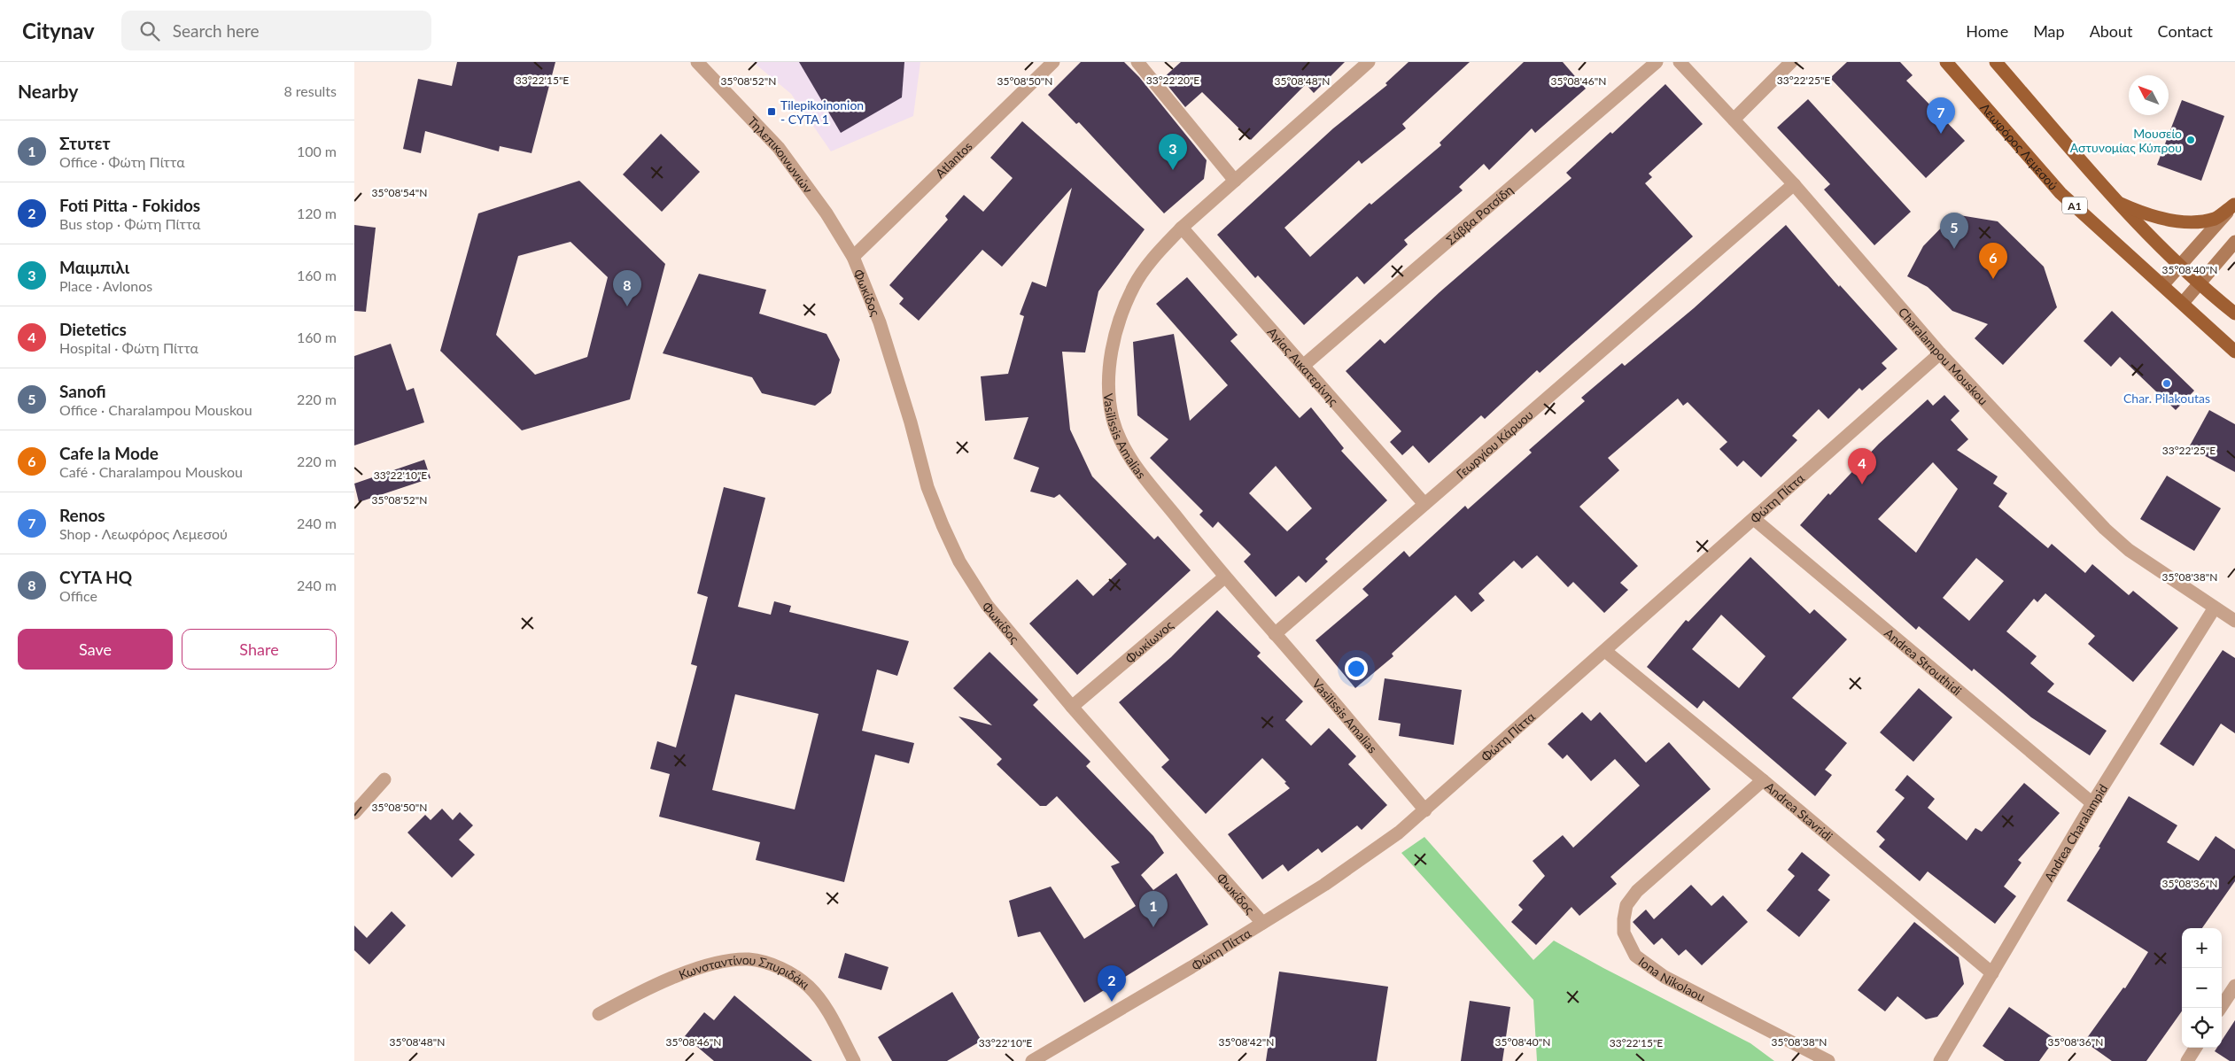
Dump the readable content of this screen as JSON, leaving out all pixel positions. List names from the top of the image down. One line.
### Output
{"streets":{"main road":["Λεωφόρος Λεμεσού","A1"],"street":["Τηλεπικοινωνιών","Atlantos","Σάββα Ροτσίδη","Φωκίδος","Charalampou Mouskou","Αγίας Αικατερίνης","Vasilissis Amalias","Γεωργίου Κάρυου","Φώτη Πίττα","Φωκίωνος","Andrea Strouthidi","Andrea Stavridi","Andrea Charalampid","Iona Nikolaou","Κωνσταντίνου Σπυριδάκι"]},"crossings":[["Τηλεπικοινωνιών","Atlantos"],["Τηλεπικοινωνιών","Φωκίδος"],["Atlantos","Φωκίδος"],["Σάββα Ροτσίδη","Αγίας Αικατερίνης"],["Φωκίδος","Φώτη Πίττα"],["Φωκίδος","Φωκίωνος"],["Charalampou Mouskou","Γεωργίου Κάρυου"],["Charalampou Mouskou","Φώτη Πίττα"],["Charalampou Mouskou","Andrea Charalampid"],["Αγίας Αικατερίνης","Vasilissis Amalias"],["Αγίας Αικατερίνης","Γεωργίου Κάρυου"],["Vasilissis Amalias","Γεωργίου Κάρυου"],["Vasilissis Amalias","Φώτη Πίττα"],["Vasilissis Amalias","Φωκίωνος"],["Φώτη Πίττα","Andrea Strouthidi"],["Φώτη Πίττα","Andrea Stavridi"],["Andrea Strouthidi","Andrea Charalampid"],["Andrea Stavridi","Andrea Charalampid"],["Andrea Stavridi","Iona Nikolaou"]],"places":{"transit":["Tilepikoinonion - CYTA 1"],"other":["Μουσείο Αστυνομίας Κύπρου","Char. Pilakoutas"]},"north":"top left","page":{"header":"Citynav","search":"Search here","nav":["Home","Map","About","Contact"],"heading":["Nearby","8 results"],"pins":["7","3","5","6","8","4","1","2"],"list":[{"mark":"1","name":"Στυτετ","note":"Office · Φώτη Πίττα","value":"100 m"},{"mark":"2","name":"Foti Pitta - Fokidos","note":"Bus stop · Φώτη Πίττα","value":"120 m"},{"mark":"3","name":"Μαιμπιλι","note":"Place · Avlonos","value":"160 m"},{"mark":"4","name":"Dietetics","note":"Hospital · Φώτη Πίττα","value":"160 m"},{"mark":"5","name":"Sanofi","note":"Office · Charalampou Mouskou","value":"220 m"},{"mark":"6","name":"Cafe la Mode","note":"Café · Charalampou Mouskou","value":"220 m"},{"mark":"7","name":"Renos","note":"Shop · Λεωφόρος Λεμεσού","value":"240 m"},{"mark":"8","name":"CYTA HQ","note":"Office","value":"240 m"}],"buttons":["Save","Share"],"map_buttons":["+","−"]},"coordinates":["33°22'15\"E","33°22'20\"E","33°22'25\"E","35°08'52\"N","35°08'50\"N","35°08'48\"N","35°08'46\"N","35°08'54\"N","35°08'40\"N","33°22'10\"E","35°08'38\"N","35°08'36\"N","35°08'42\"N"]}
